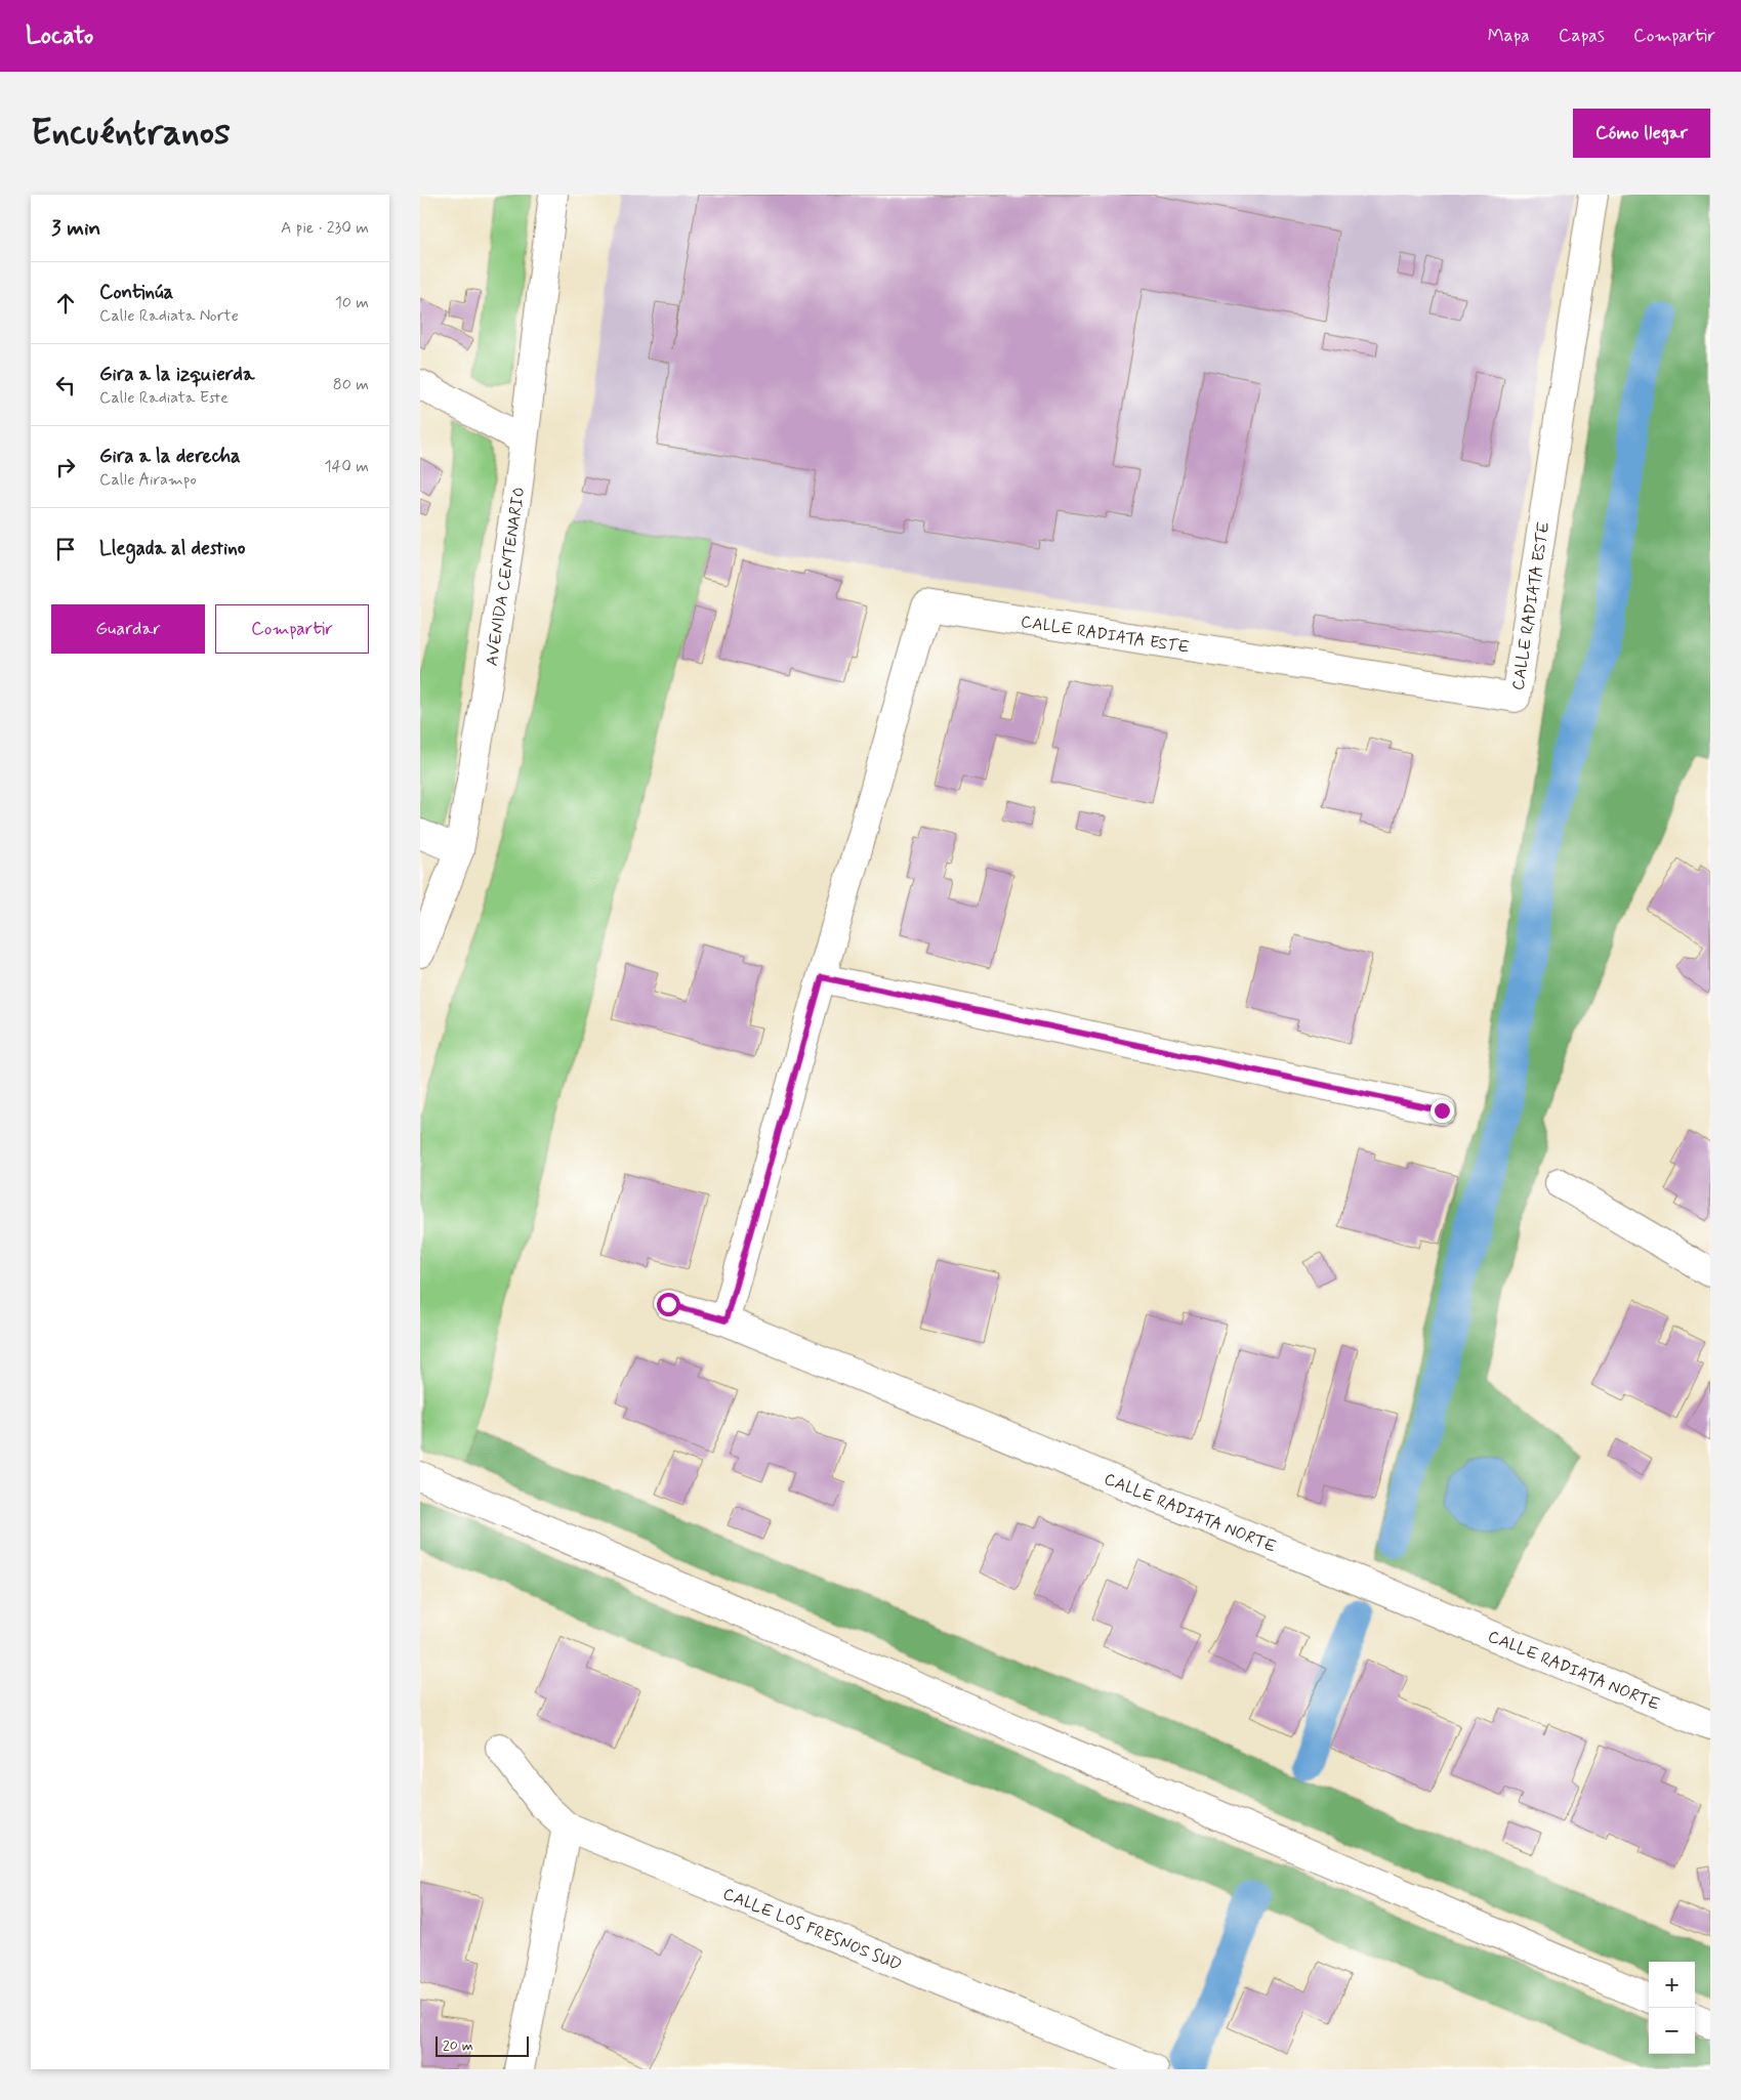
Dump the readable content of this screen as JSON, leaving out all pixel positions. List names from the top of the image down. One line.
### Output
{"streets":{"street":["AVENIDA CENTENARIO","CALLE RADIATA ESTE","CALLE RADIATA NORTE","CALLE LOS FRESNOS SUD"]},"crossings":[["CALLE RADIATA ESTE","CALLE RADIATA NORTE"]],"scale_bar":"20 m","page":{"header":"Locato","nav":["Mapa","Capas","Compartir"],"buttons":["Cómo llegar",["Guardar","Compartir"]],"title":"Encuéntranos","heading":["3 min","A pie · 230 m"],"list":[["Continúa","Calle Radiata Norte","10 m"],["Gira a la izquierda","Calle Radiata Este","80 m"],["Gira a la derecha","Calle Airampo","140 m"],"Llegada al destino"],"map_buttons":["+","−"],"scale":"20 m"}}
